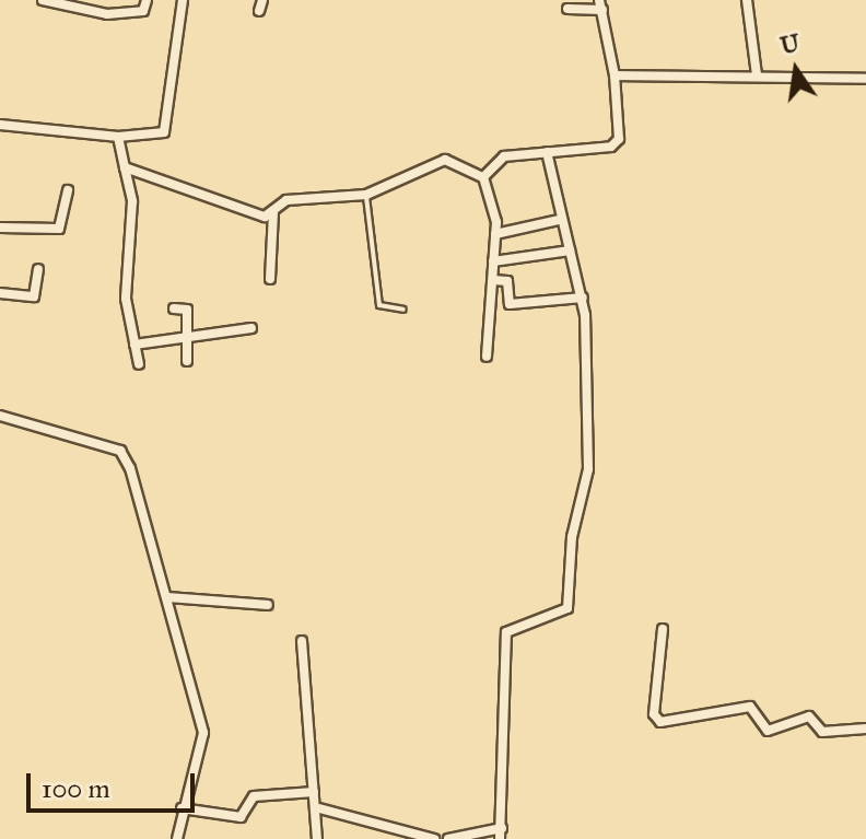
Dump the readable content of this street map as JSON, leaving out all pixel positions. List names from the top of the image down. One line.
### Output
{"scale_bar":"100 m","north":"top"}
